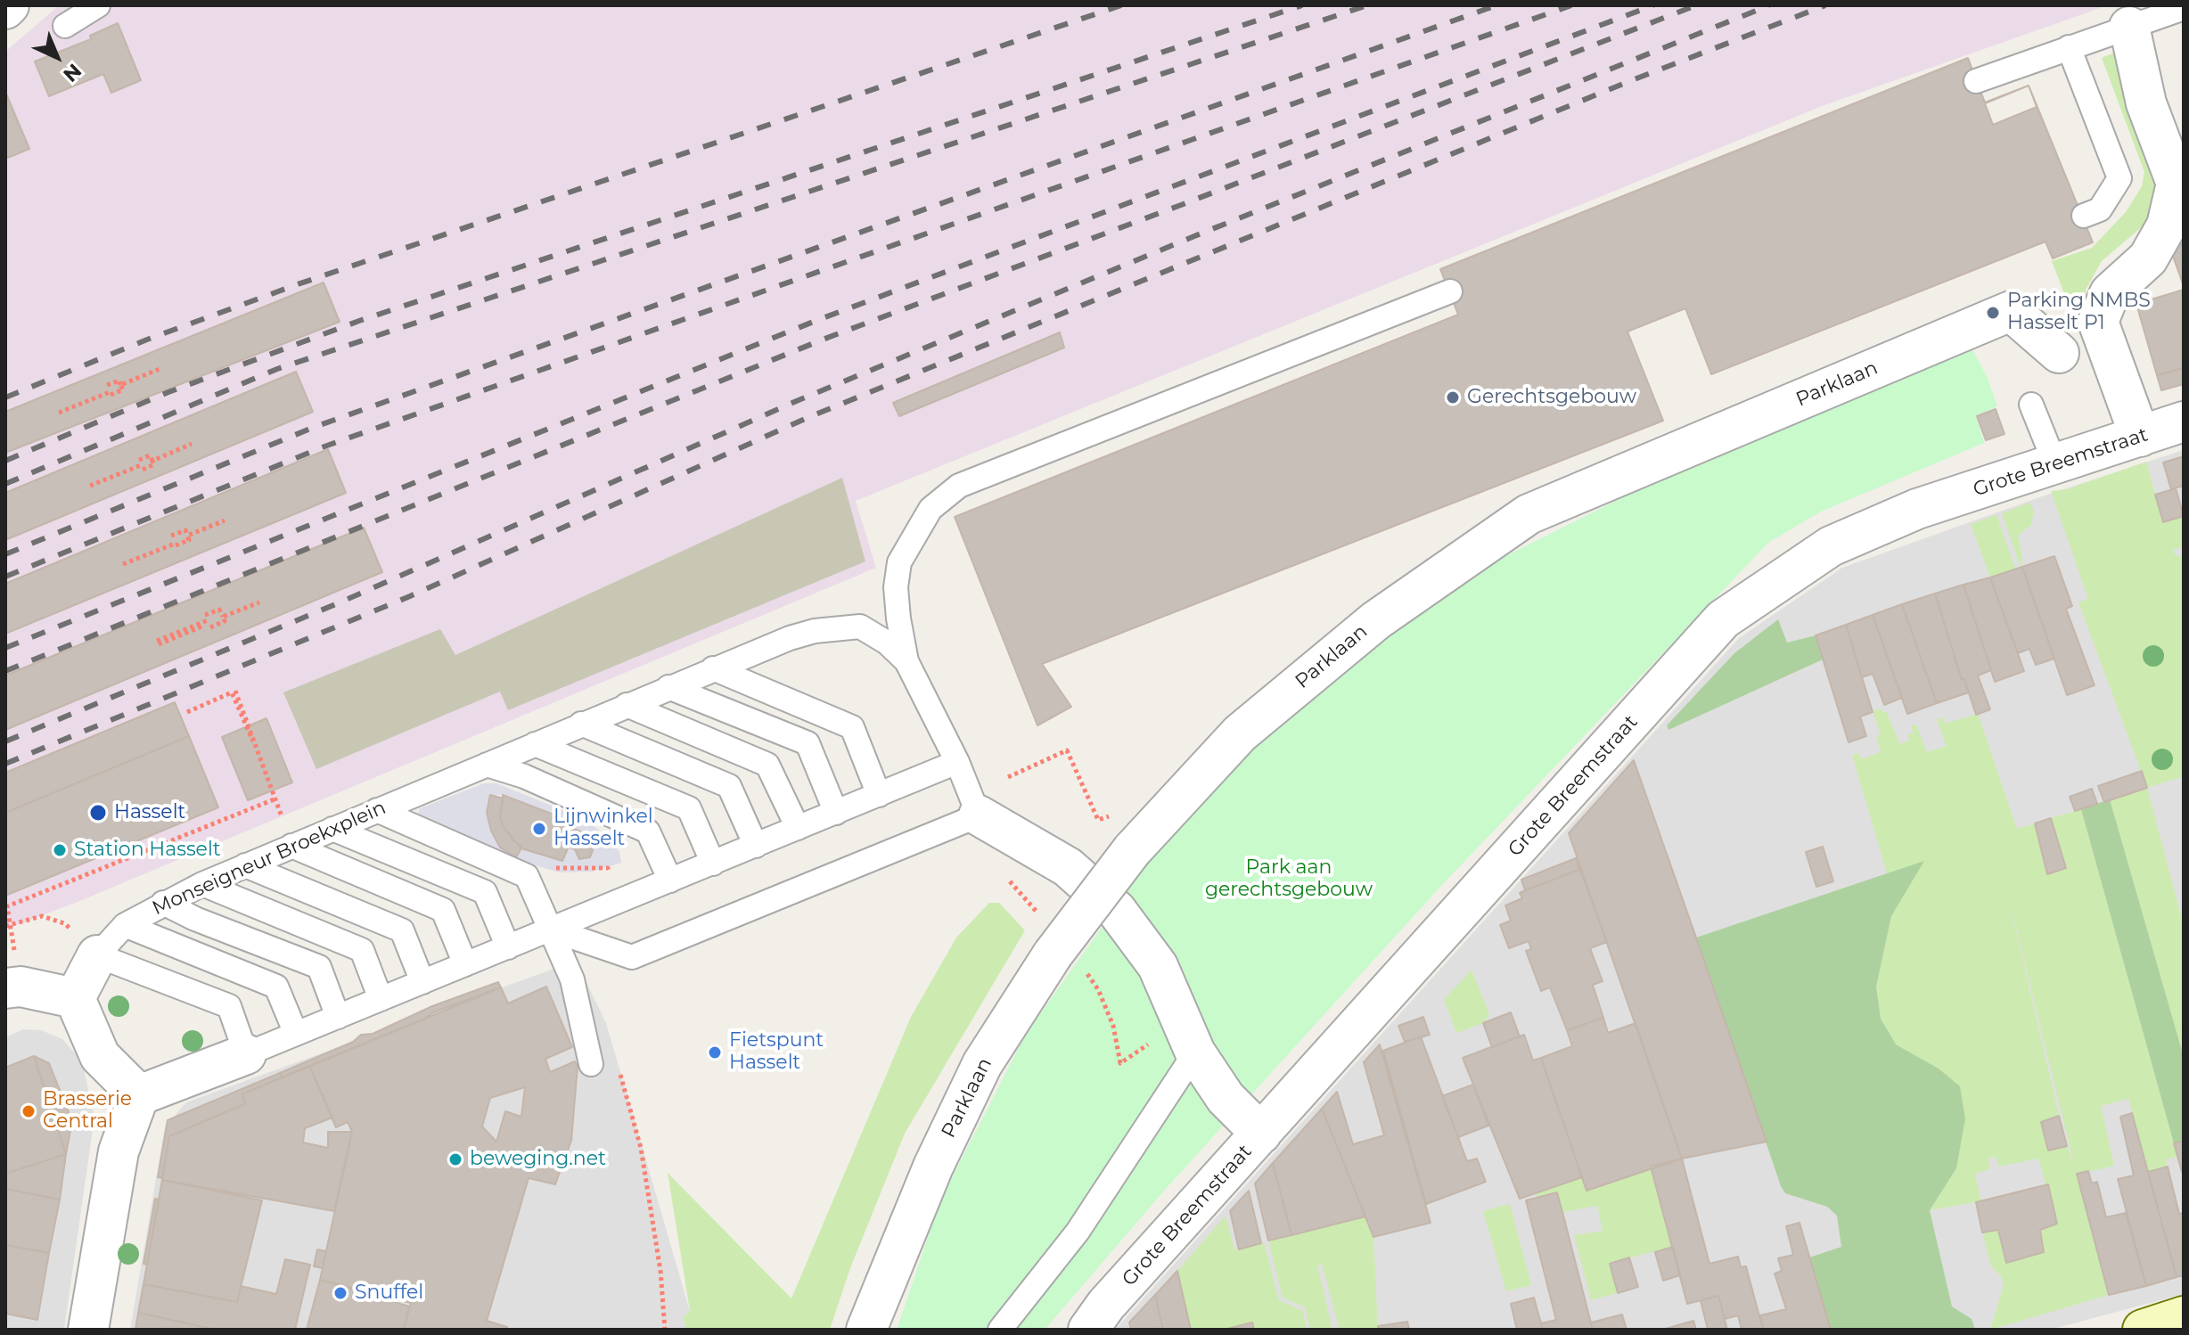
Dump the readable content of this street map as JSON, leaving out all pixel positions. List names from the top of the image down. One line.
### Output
{"streets":{"street":["Parklaan","Grote Breemstraat","Monseigneur Broekxplein"]},"parks":["Park aan gerechtsgebouw"],"places":["Parking NMBS Hasselt P1","Gerechtsgebouw","Hasselt","Lijnwinkel Hasselt","Station Hasselt","Fietspunt Hasselt","Brasserie Central","beweging.net","Snuffel"],"north":"bottom right"}
